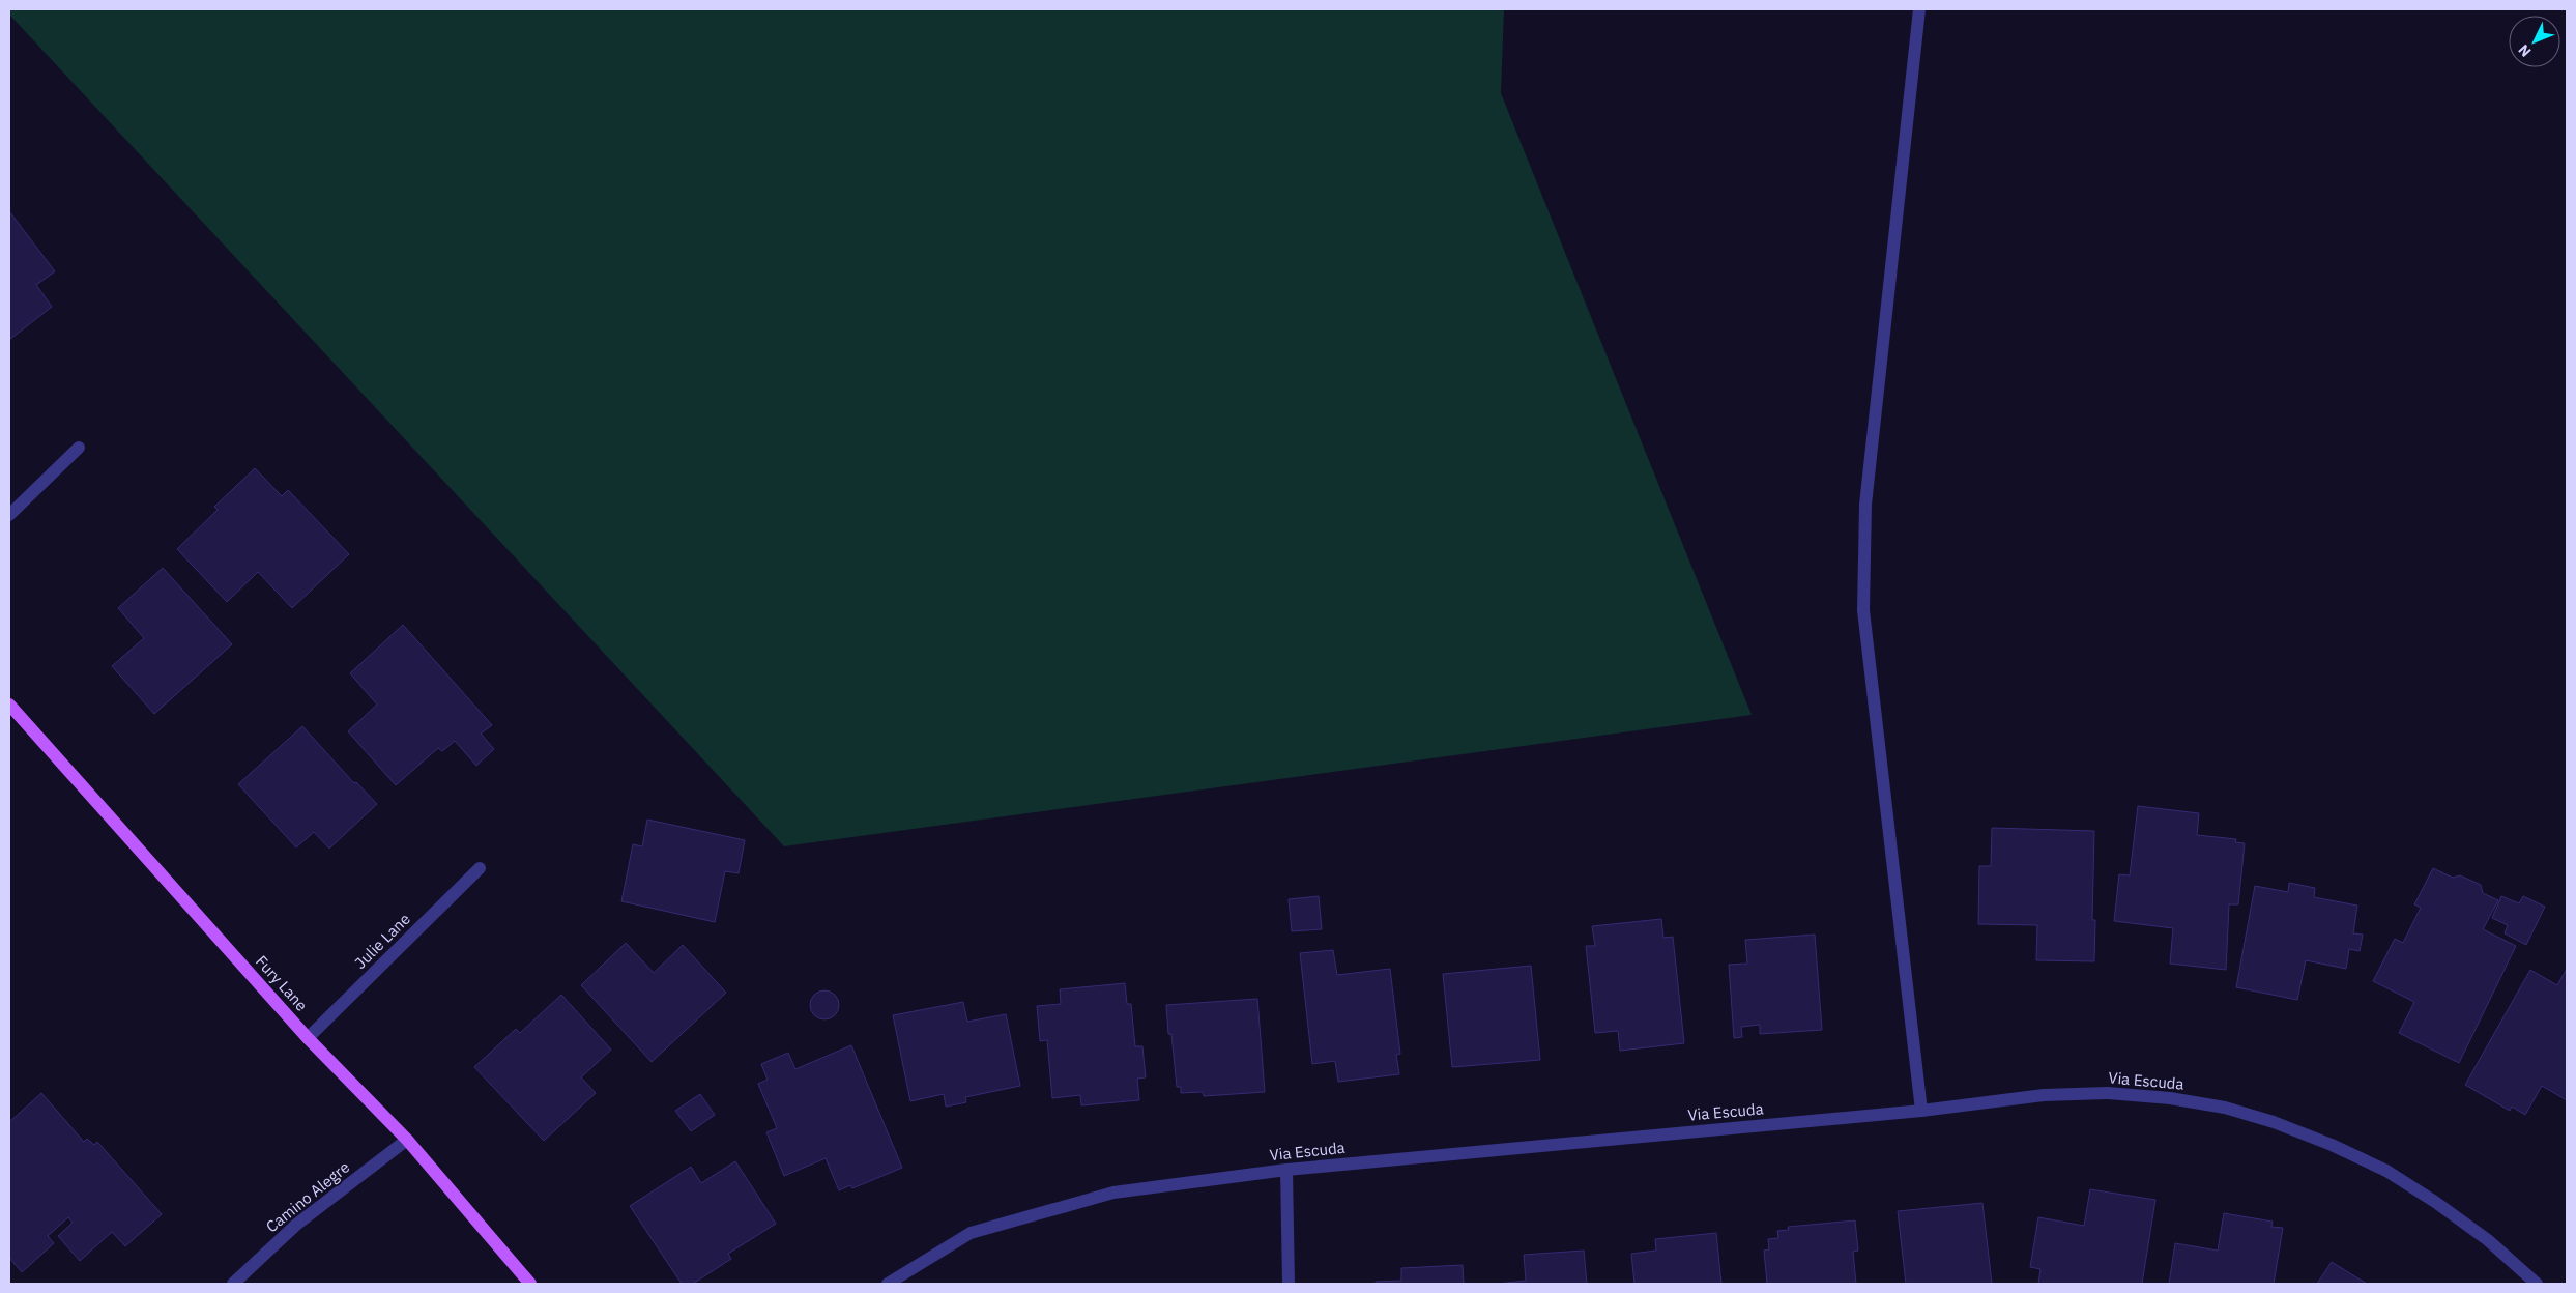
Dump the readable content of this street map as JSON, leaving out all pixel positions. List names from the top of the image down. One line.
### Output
{"streets":{"main road":["Fury Lane"],"street":["Julie Lane","Via Escuda","Camino Alegre"]},"crossings":[["Julie Lane","Fury Lane"],["Fury Lane","Camino Alegre"]],"north":"bottom left"}
